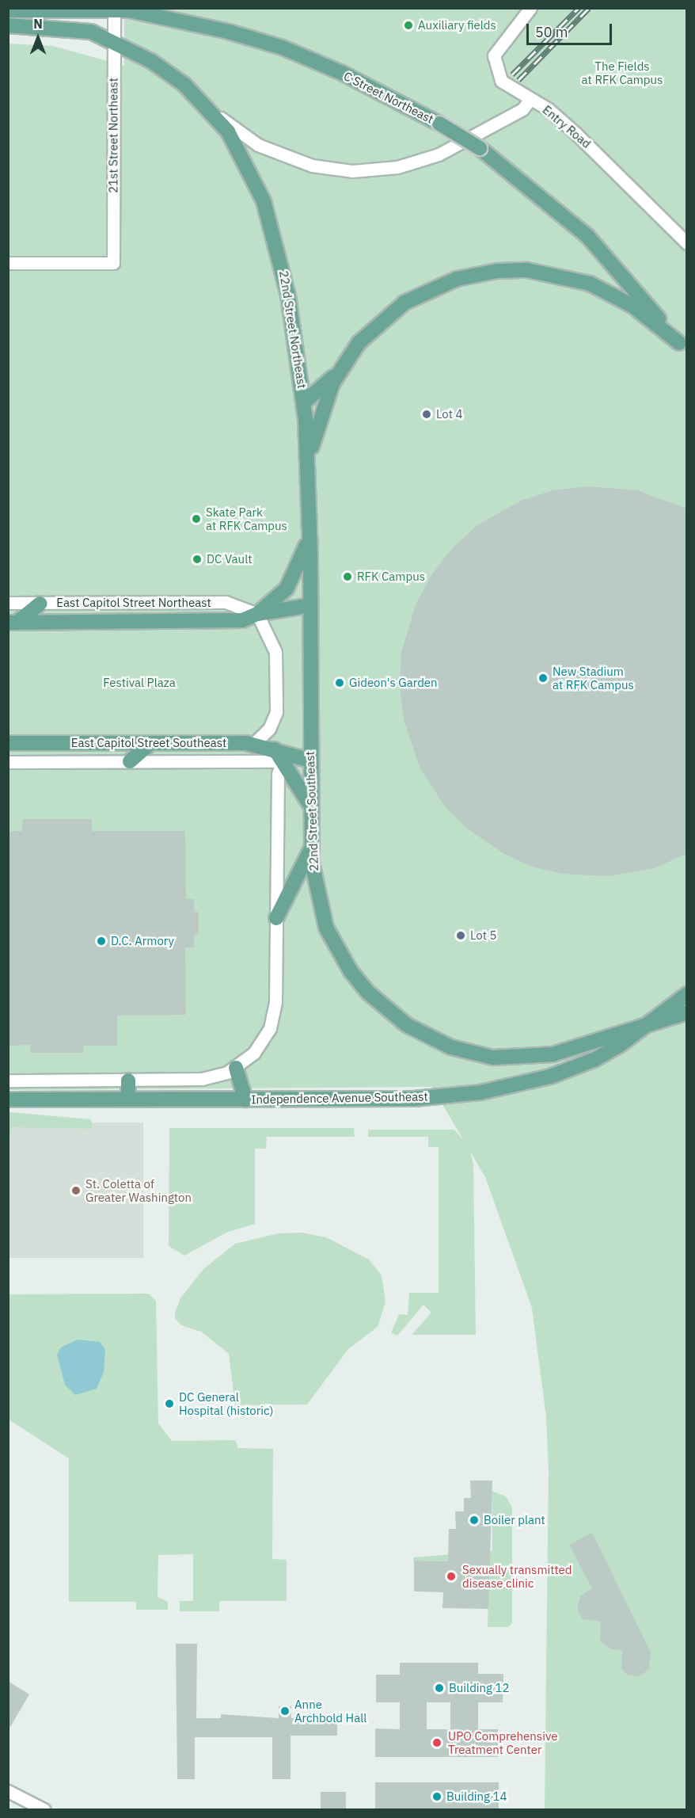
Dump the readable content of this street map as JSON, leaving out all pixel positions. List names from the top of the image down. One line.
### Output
{"streets":{"main road":["C Street Northeast","22nd Street Northeast","East Capitol Street Northeast","East Capitol Street Southeast","22nd Street Southeast","Independence Avenue Southeast"],"street":["Entry Road","21st Street Northeast"]},"crossings":[["C Street Northeast","21st Street Northeast"],["21st Street Northeast","22nd Street Northeast"],["22nd Street Northeast","East Capitol Street Northeast"],["22nd Street Northeast","22nd Street Southeast"],["22nd Street Southeast","Independence Avenue Southeast"]],"parks":["The Fields at RFK Campus","Festival Plaza"],"places":["Auxiliary fields","Lot 4","Skate Park at RFK Campus","DC Vault","RFK Campus","New Stadium at RFK Campus","Gideon's Garden","Lot 5","D.C. Armory","St. Coletta of Greater Washington","DC General Hospital (historic)","Boiler plant","Sexually transmitted disease clinic","Building 12","Anne Archbold Hall","UPO Comprehensive Treatment Center","Building 14"],"scale_bar":"50 m","north":"top"}
